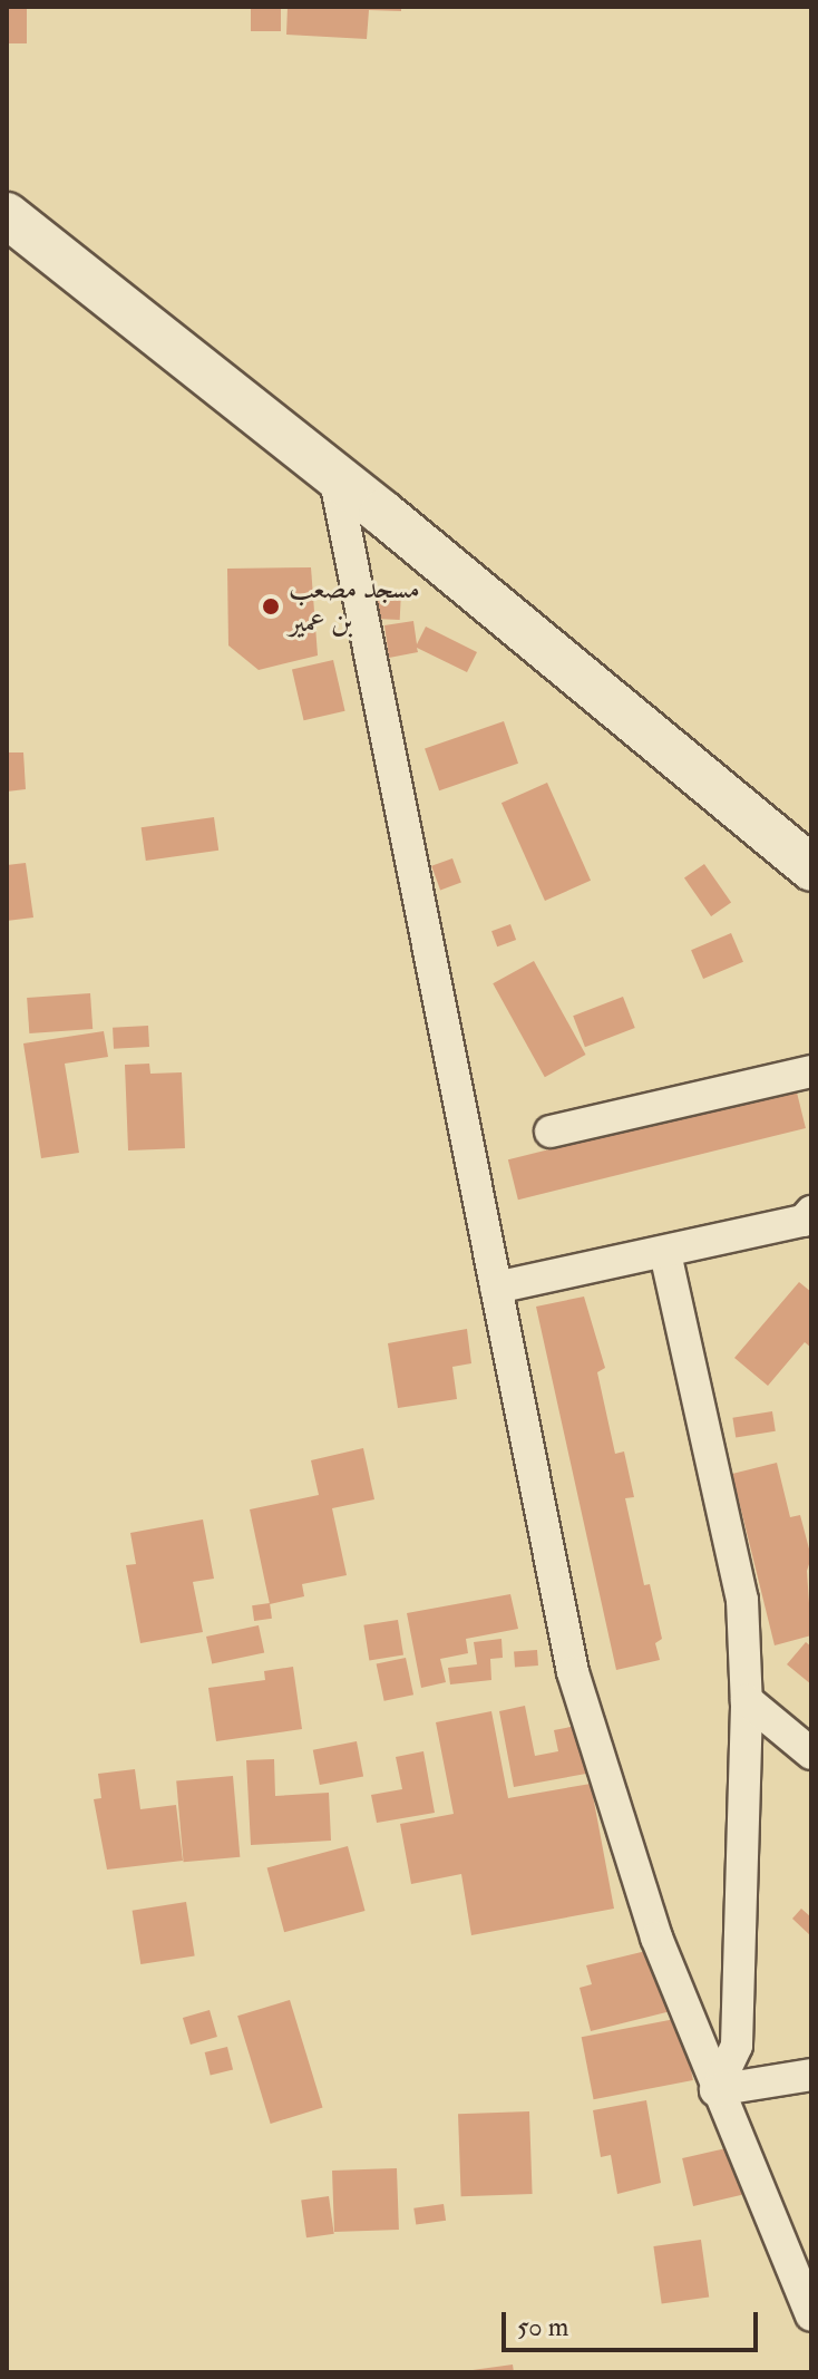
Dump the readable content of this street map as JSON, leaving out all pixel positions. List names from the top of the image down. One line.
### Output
{"places":["مسجد مصعب بن عمير"],"scale_bar":"50 m"}
